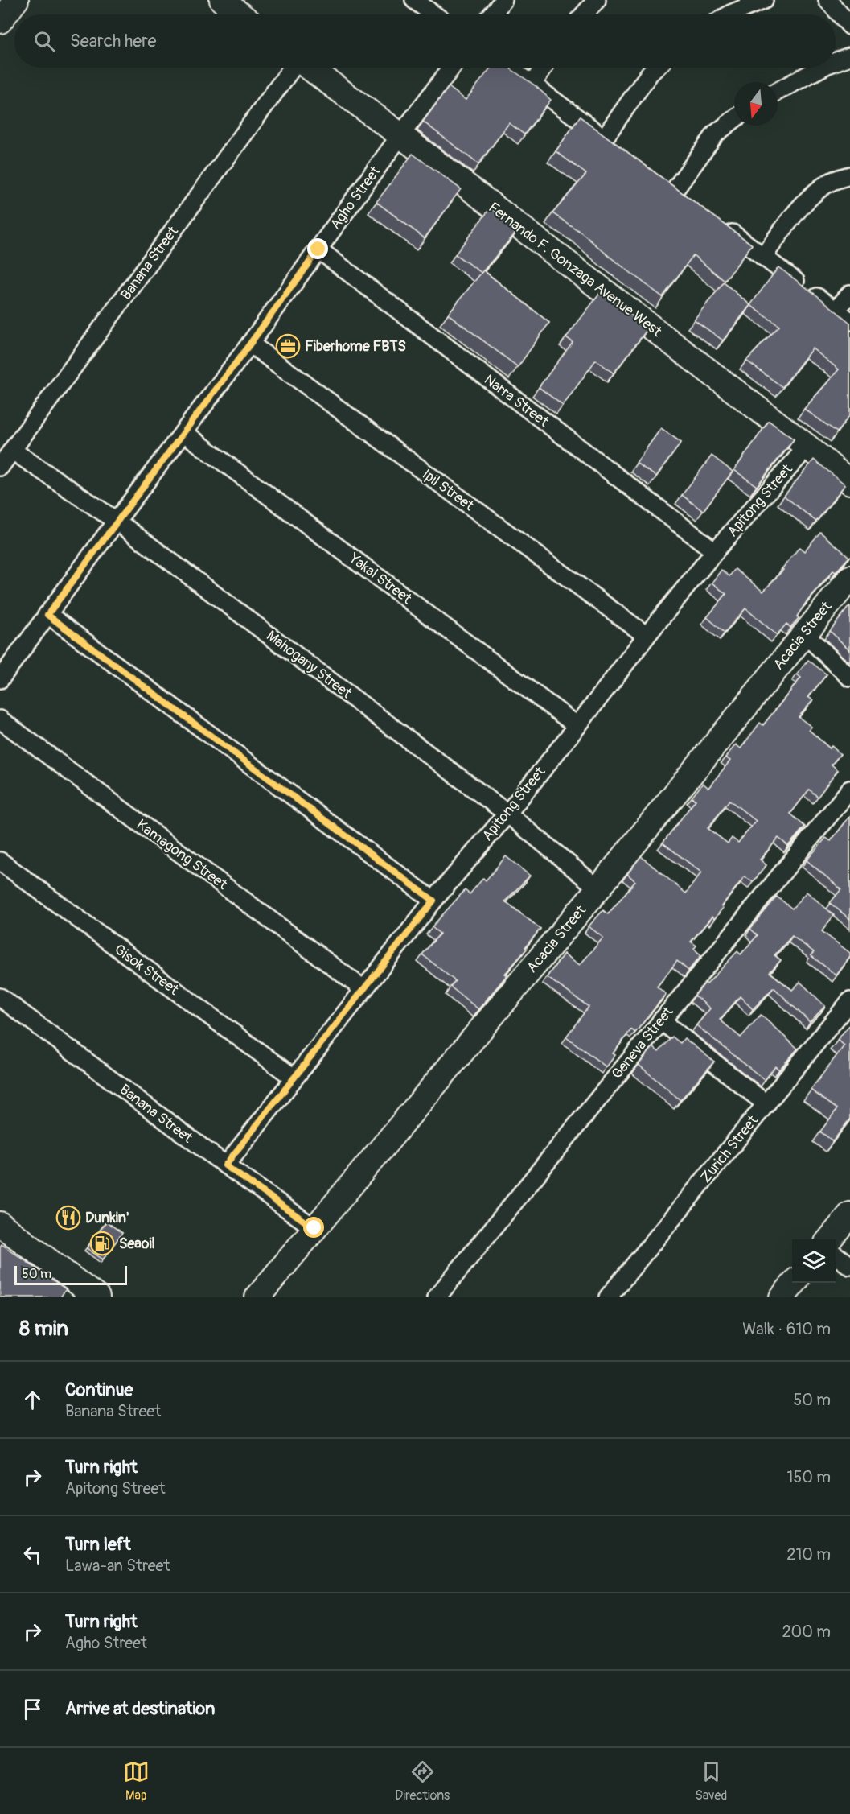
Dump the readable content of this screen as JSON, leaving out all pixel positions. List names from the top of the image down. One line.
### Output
{"streets":{"street":["Agho Street","Banana Street","Fernando F. Gonzaga Avenue West","Narra Street","Ipil Street","Apitong Street","Yakal Street","Acacia Street","Mahogany Street","Kamagong Street","Gisok Street","Geneva Street","Zurich Street"]},"crossings":[["Agho Street","Fernando F. Gonzaga Avenue West"],["Agho Street","Narra Street"],["Agho Street","Ipil Street"],["Agho Street","Yakal Street"],["Agho Street","Mahogany Street"],["Banana Street","Apitong Street"],["Banana Street","Acacia Street"],["Banana Street","Mahogany Street"],["Fernando F. Gonzaga Avenue West","Apitong Street"],["Narra Street","Apitong Street"],["Ipil Street","Apitong Street"],["Apitong Street","Yakal Street"],["Apitong Street","Mahogany Street"],["Apitong Street","Kamagong Street"],["Apitong Street","Gisok Street"],["Acacia Street","Mahogany Street"]],"places":{"office":["Fiberhome FBTS"],"restaurant":["Dunkin'"],"fuel station":["Seaoil"]},"scale_bar":"50 m","north":"bottom","page":{"search":"Search here","scale":"50 m","heading":["8 min","Walk · 610 m"],"list":[["Continue","Banana Street","50 m"],["Turn right","Apitong Street","150 m"],["Turn left","Lawa-an Street","210 m"],["Turn right","Agho Street","200 m"],"Arrive at destination"],"nav":["Map","Directions","Saved"]}}
